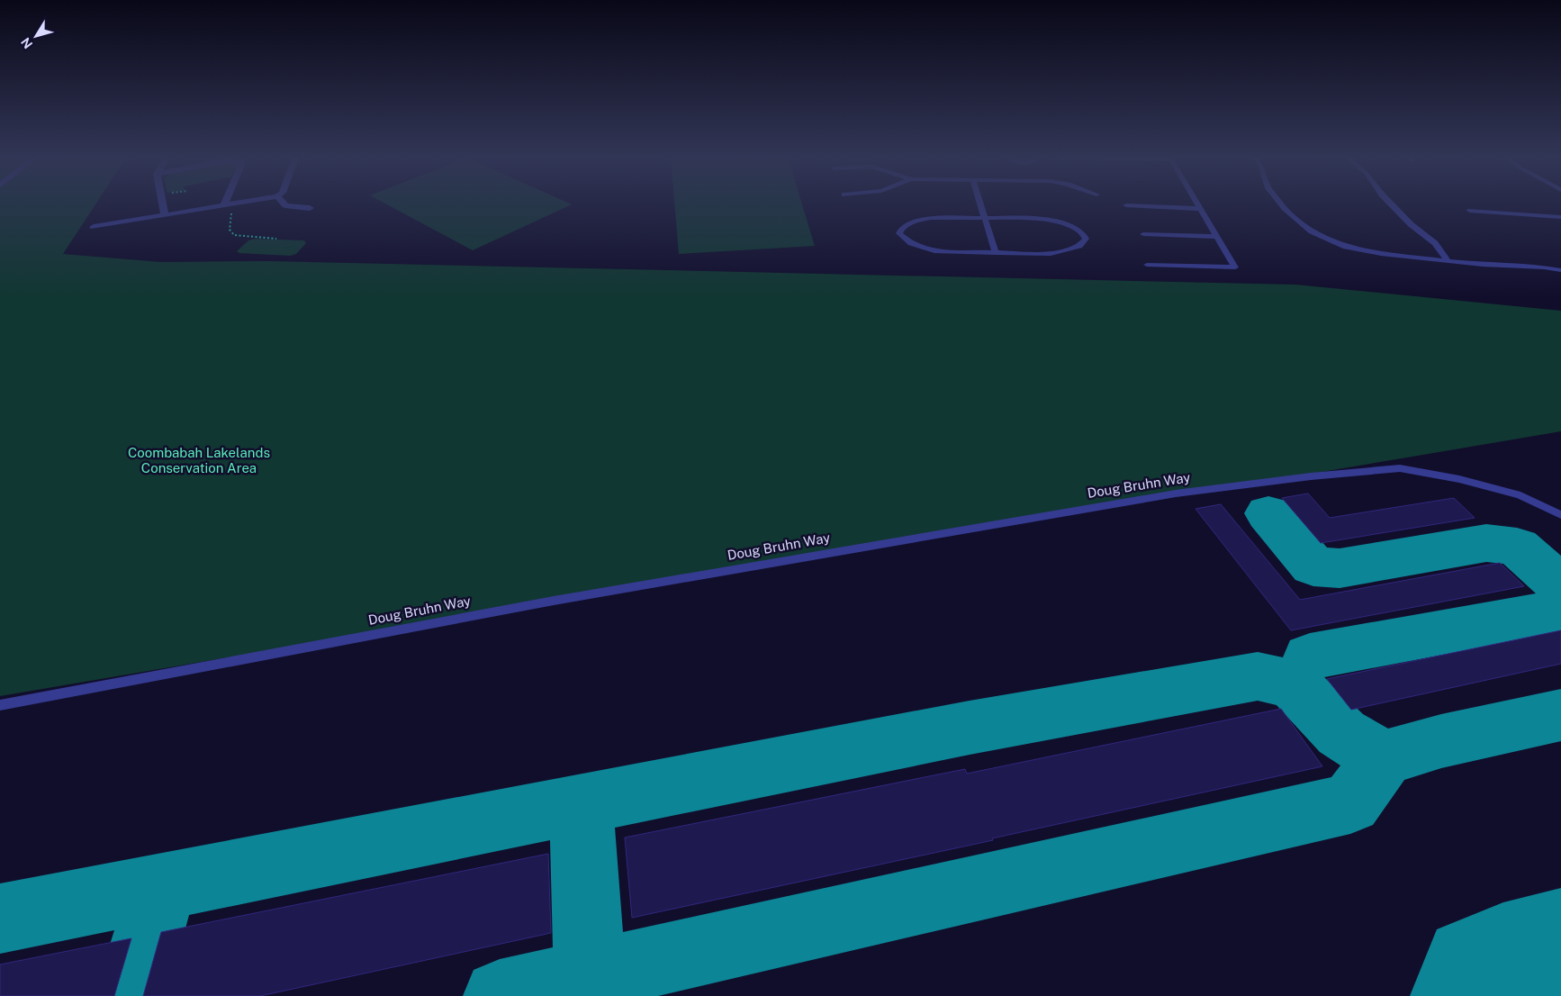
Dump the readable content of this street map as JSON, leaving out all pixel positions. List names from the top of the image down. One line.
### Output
{"streets":{"lane":["Doug Bruhn Way"]},"parks":["Coombabah Lakelands Conservation Area"],"north":"bottom left"}
